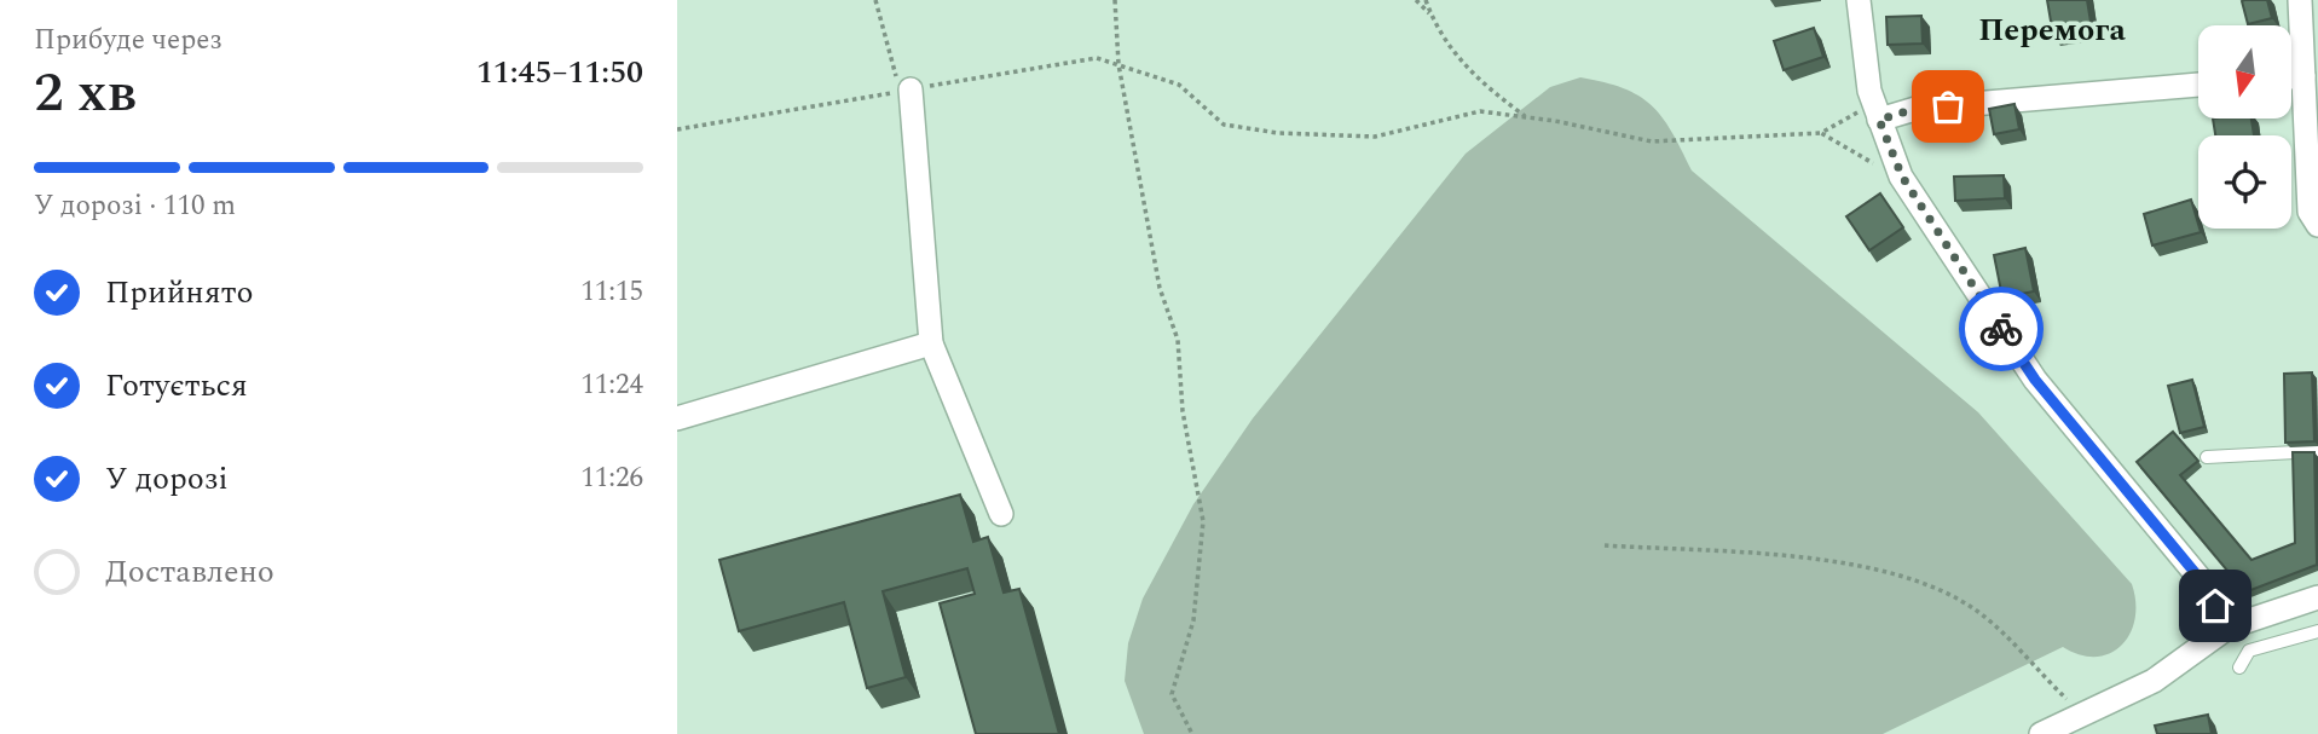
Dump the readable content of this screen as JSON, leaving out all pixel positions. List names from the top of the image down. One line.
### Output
{"districts":["Перемога"],"north":"bottom","page":{"heading":["2 хв","Прибуде через","11:45–11:50"],"bar":"У дорозі · 110 m","list":[["Прийнято","11:15"],["Готується","11:24"],["У дорозі","11:26"],"Доставлено"]}}
